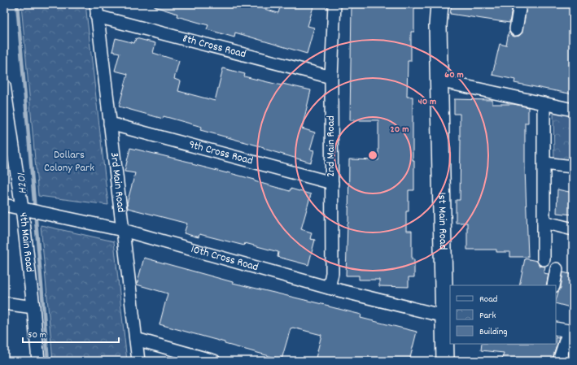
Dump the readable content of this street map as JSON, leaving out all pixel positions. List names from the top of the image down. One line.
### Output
{"streets":{"street":["8th Cross Road","2nd Main Road","9th Cross Road","3rd Main Road","1st Main Road","4th Main Road","10th Cross Road"]},"crossings":[["8th Cross Road","2nd Main Road"],["8th Cross Road","3rd Main Road"],["2nd Main Road","9th Cross Road"],["2nd Main Road","10th Cross Road"],["9th Cross Road","3rd Main Road"],["3rd Main Road","10th Cross Road"],["1st Main Road","10th Cross Road"],["4th Main Road","10th Cross Road"]],"water":["H201"],"parks":["Dollars Colony Park"],"legend":["Road","Park","Building"],"scale_bar":"50 m","rings":["60 m","40 m","20 m"]}
